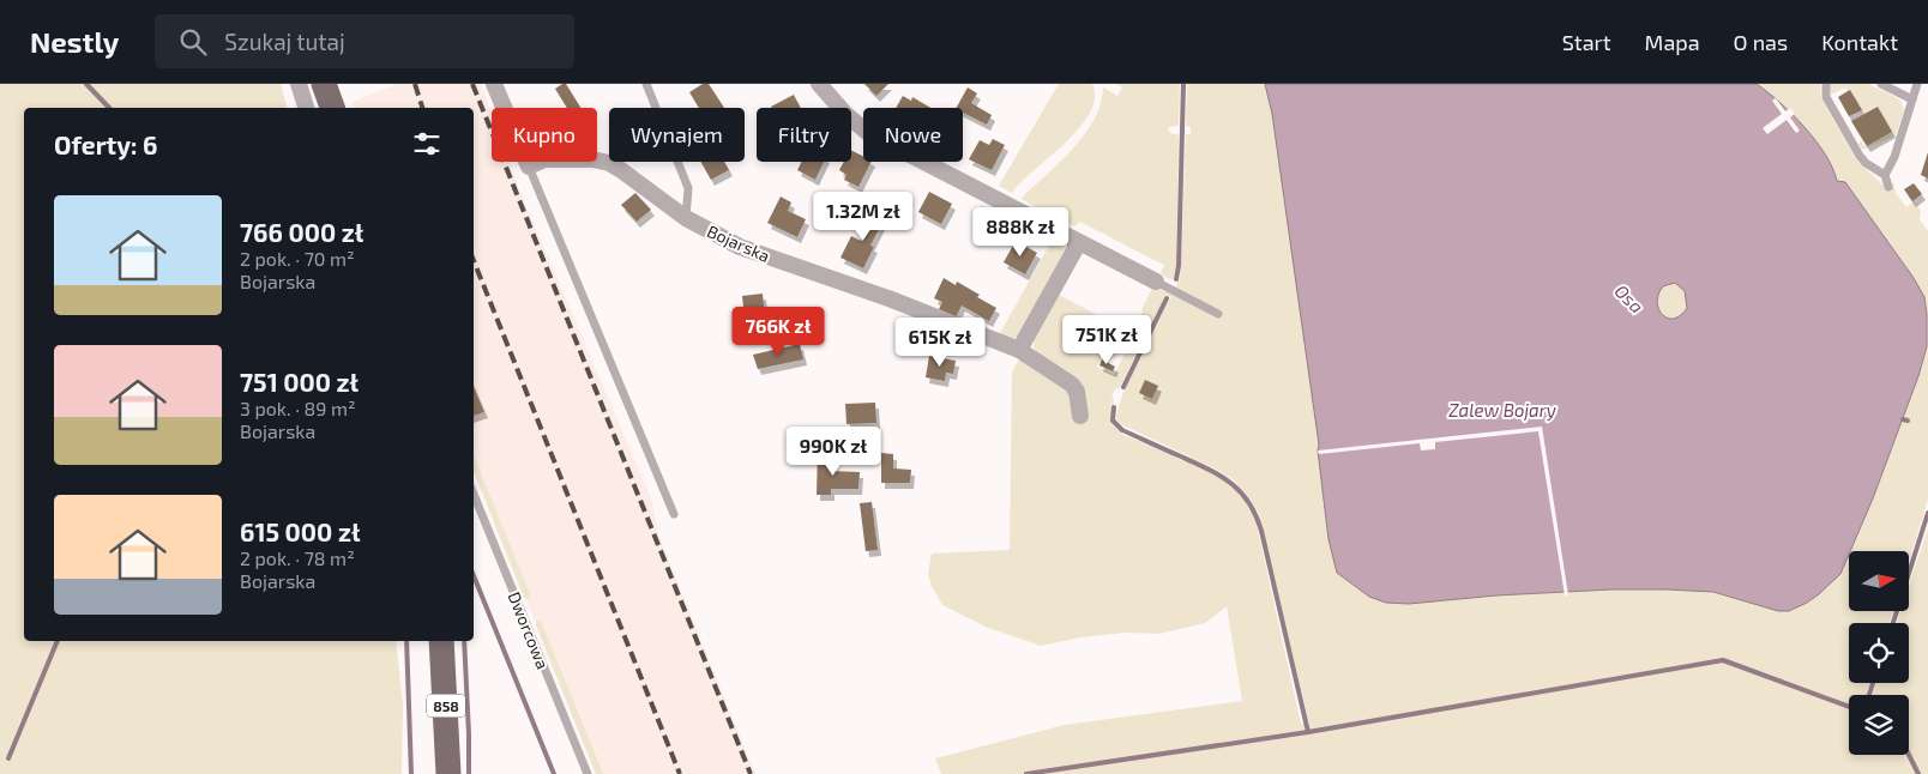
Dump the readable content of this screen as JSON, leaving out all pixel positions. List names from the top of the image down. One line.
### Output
{"streets":{"main road":["858"],"street":["Bojarska"],"lane":["Dworcowa"]},"water":["Osa","Zalew Bojary"],"north":"right","page":{"header":"Nestly","search":"Szukaj tutaj","nav":["Start","Mapa","O nas","Kontakt"],"chip":["Kupno","Wynajem","Filtry","Nowe"],"heading":"Oferty: 6","list":[{"name":"766 000 zł","note":"2 pok. · 70 m² · Bojarska"},{"name":"751 000 zł","note":"3 pok. · 89 m² · Bojarska"},{"name":"615 000 zł","note":"2 pok. · 78 m² · Bojarska"}],"price":["1.32M zł","888K zł","766K zł","751K zł","615K zł","990K zł"]}}
